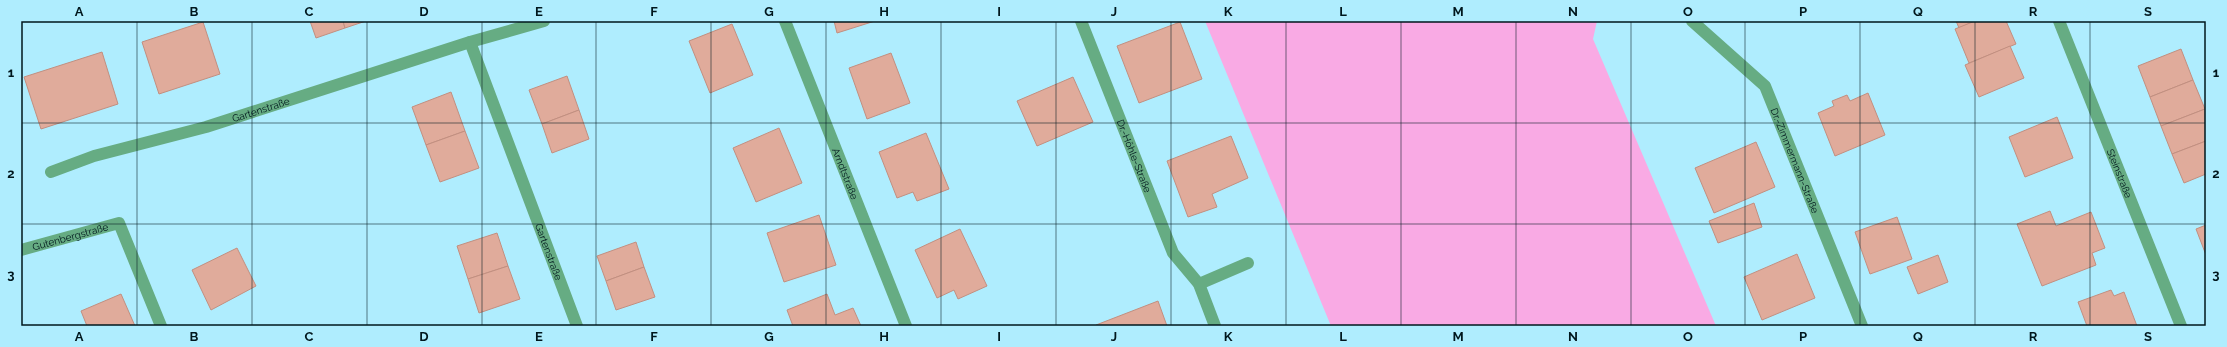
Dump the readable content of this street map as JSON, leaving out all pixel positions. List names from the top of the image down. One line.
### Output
{"streets":{"street":["Gartenstraße","Dr.-Höhle-Straße","Dr.-Zimmermann-Straße","Arndtstraße","Steinstraße","Gutenbergstraße"]},"grid":{"columns":["A","B","C","D","E","F","G","H","I","J","K","L","M","N","O","P","Q","R","S"],"rows":["1","2","3"]}}
